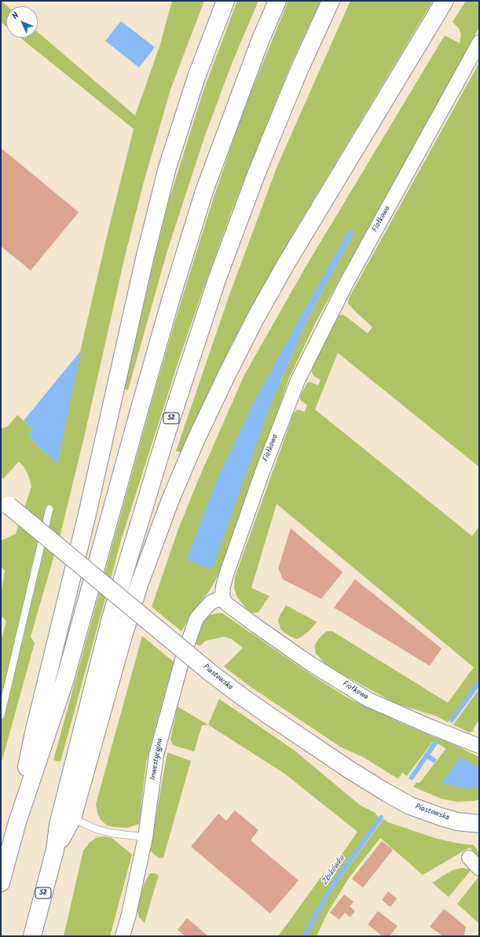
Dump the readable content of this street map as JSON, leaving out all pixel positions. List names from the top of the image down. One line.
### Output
{"streets":{"main road":["S2","Piastowska"],"street":["Fiołkowa","Inwestycyjna"]},"crossings":[["Fiołkowa","Inwestycyjna"]],"water":["Żbikówka"],"north":"top left"}
